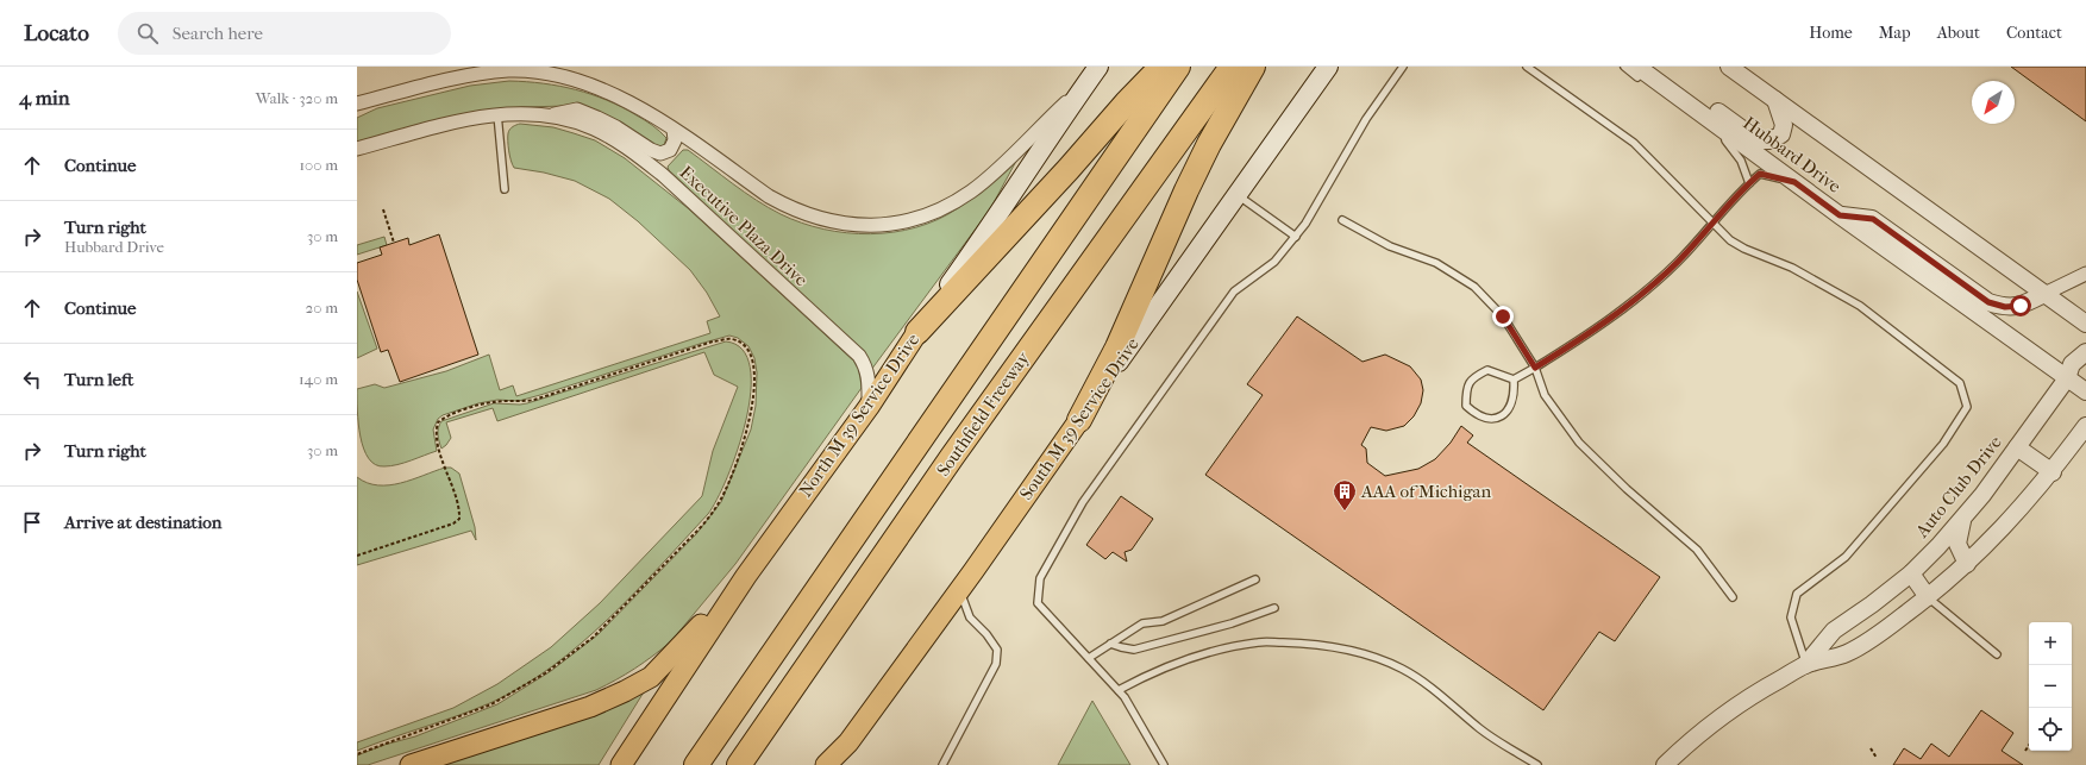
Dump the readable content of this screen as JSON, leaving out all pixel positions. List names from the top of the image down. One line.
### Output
{"streets":{"highway":["Southfield Freeway"],"main road":["North M 39 Service Drive","South M 39 Service Drive"],"street":["Hubbard Drive","Executive Plaza Drive","Auto Club Drive"]},"crossings":[["Hubbard Drive","Auto Club Drive"],["Executive Plaza Drive","North M 39 Service Drive"]],"places":{"building":["AAA of Michigan"]},"north":"bottom left","page":{"header":"Locato","search":"Search here","nav":["Home","Map","About","Contact"],"heading":["4 min","Walk · 320 m"],"list":[["Continue","100 m"],["Turn right","Hubbard Drive","30 m"],["Continue","20 m"],["Turn left","140 m"],["Turn right","30 m"],"Arrive at destination"],"map_buttons":["+","−"]}}
